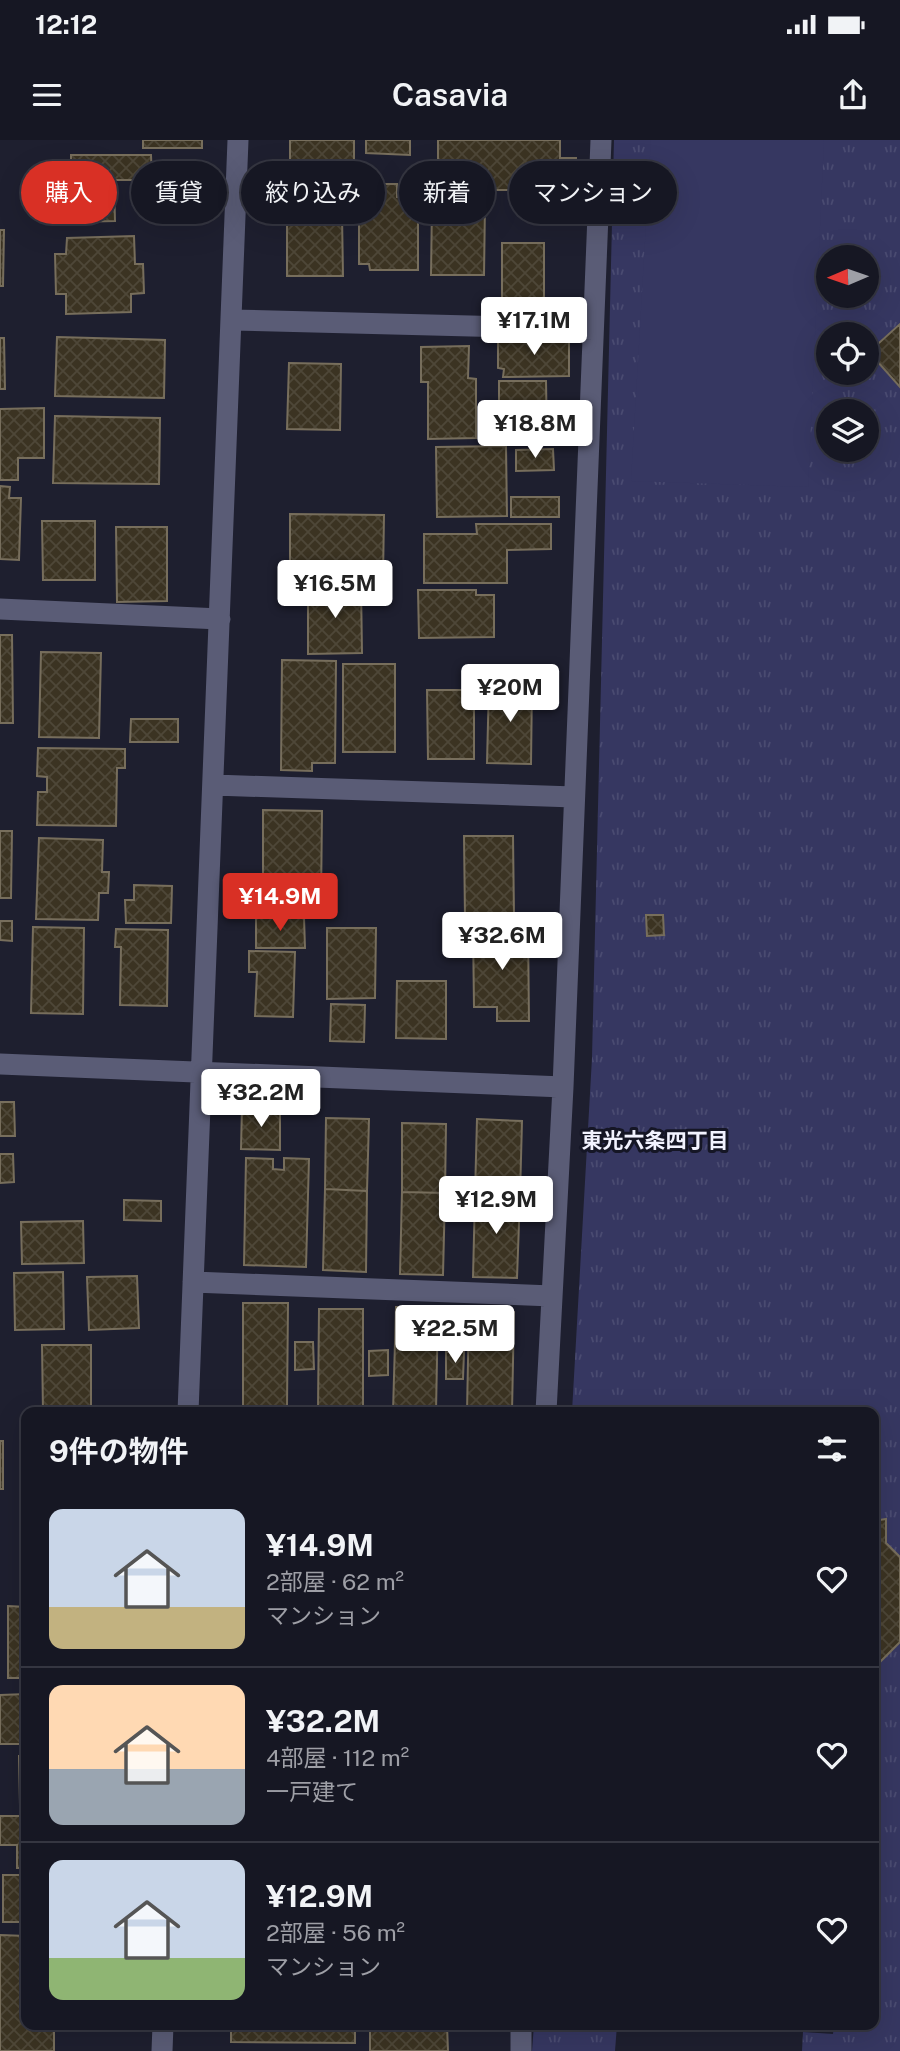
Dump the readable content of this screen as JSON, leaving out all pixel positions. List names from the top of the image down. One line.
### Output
{"districts":["東光六条四丁目"],"north":"left","page":{"status":"12:12","header":"Casavia","chip":["購入","賃貸","絞り込み","新着","マンション"],"price":["¥17.1M","¥18.8M","¥16.5M","¥20M","¥14.9M","¥32.6M","¥32.2M","¥12.9M","¥22.5M"],"heading":"9件の物件","list":[{"name":"¥14.9M","note":"2部屋 · 62 m² · マンション"},{"name":"¥32.2M","note":"4部屋 · 112 m² · 一戸建て"},{"name":"¥12.9M","note":"2部屋 · 56 m² · マンション"}]}}
